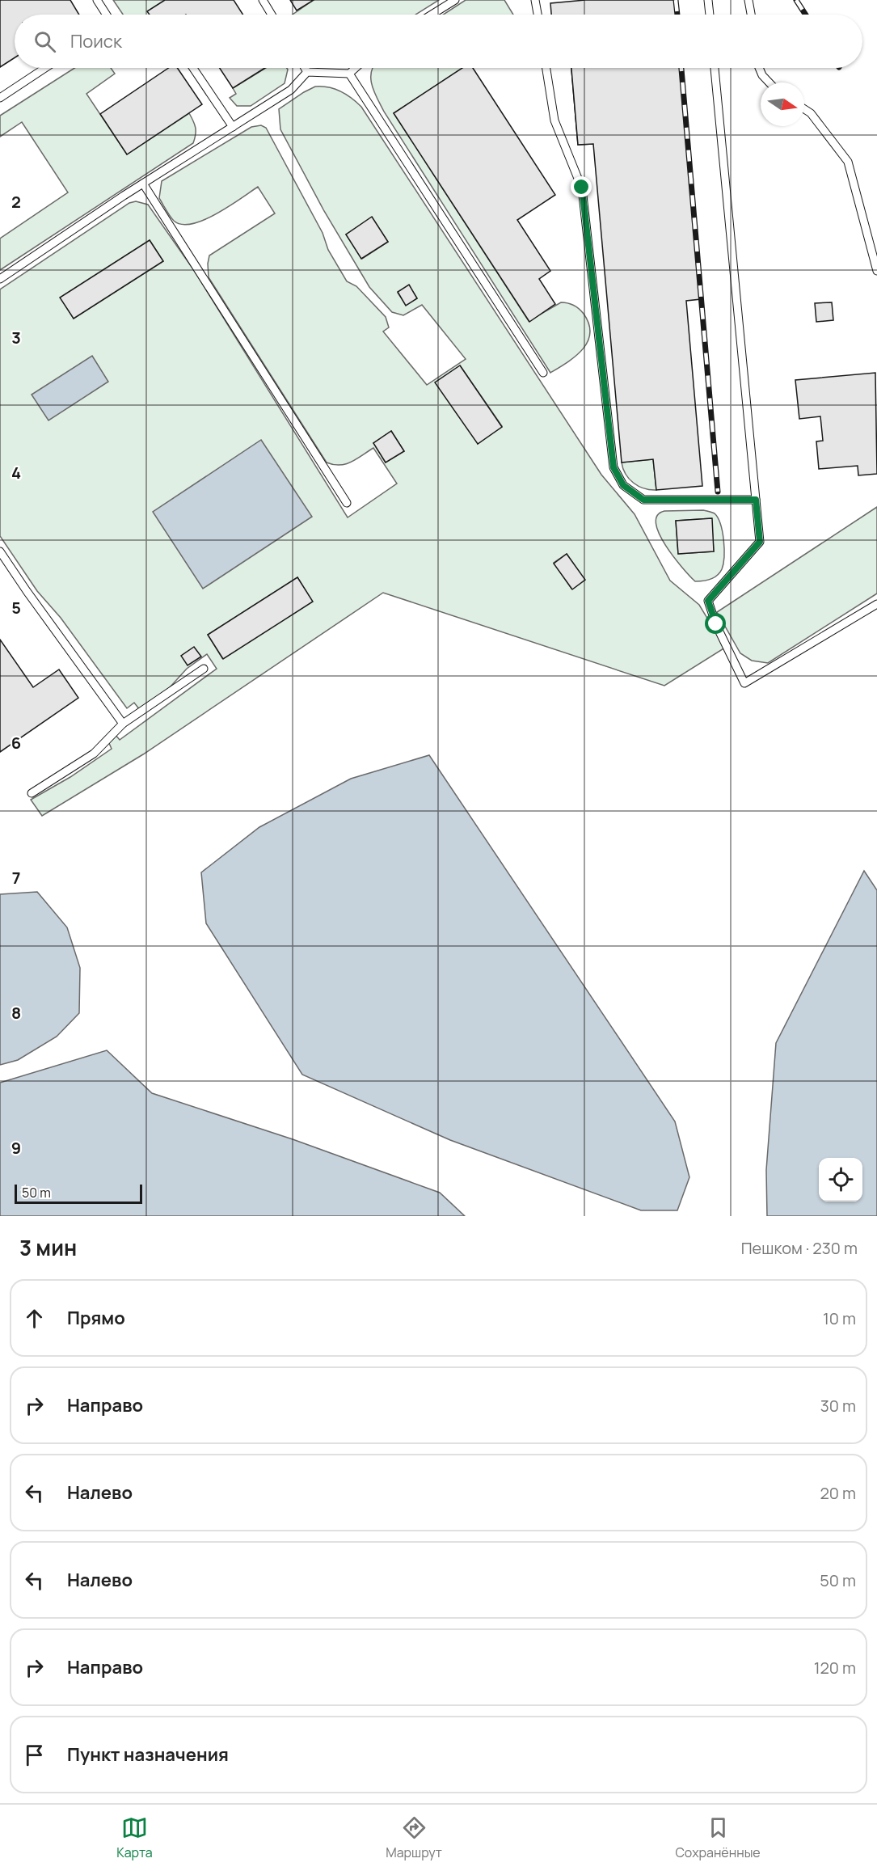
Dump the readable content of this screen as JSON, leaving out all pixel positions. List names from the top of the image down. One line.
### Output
{"scale_bar":"50 m","north":"right","page":{"search":"Поиск","scale":"50 m","heading":["3 мин","Пешком · 230 m"],"list":[["Прямо","10 m"],["Направо","30 m"],["Налево","20 m"],["Налево","50 m"],["Направо","120 m"],"Пункт назначения"],"nav":["Карта","Маршрут","Сохранённые"]},"grid":{"rows":["2","3","4","5","6","7","8","9"]}}
